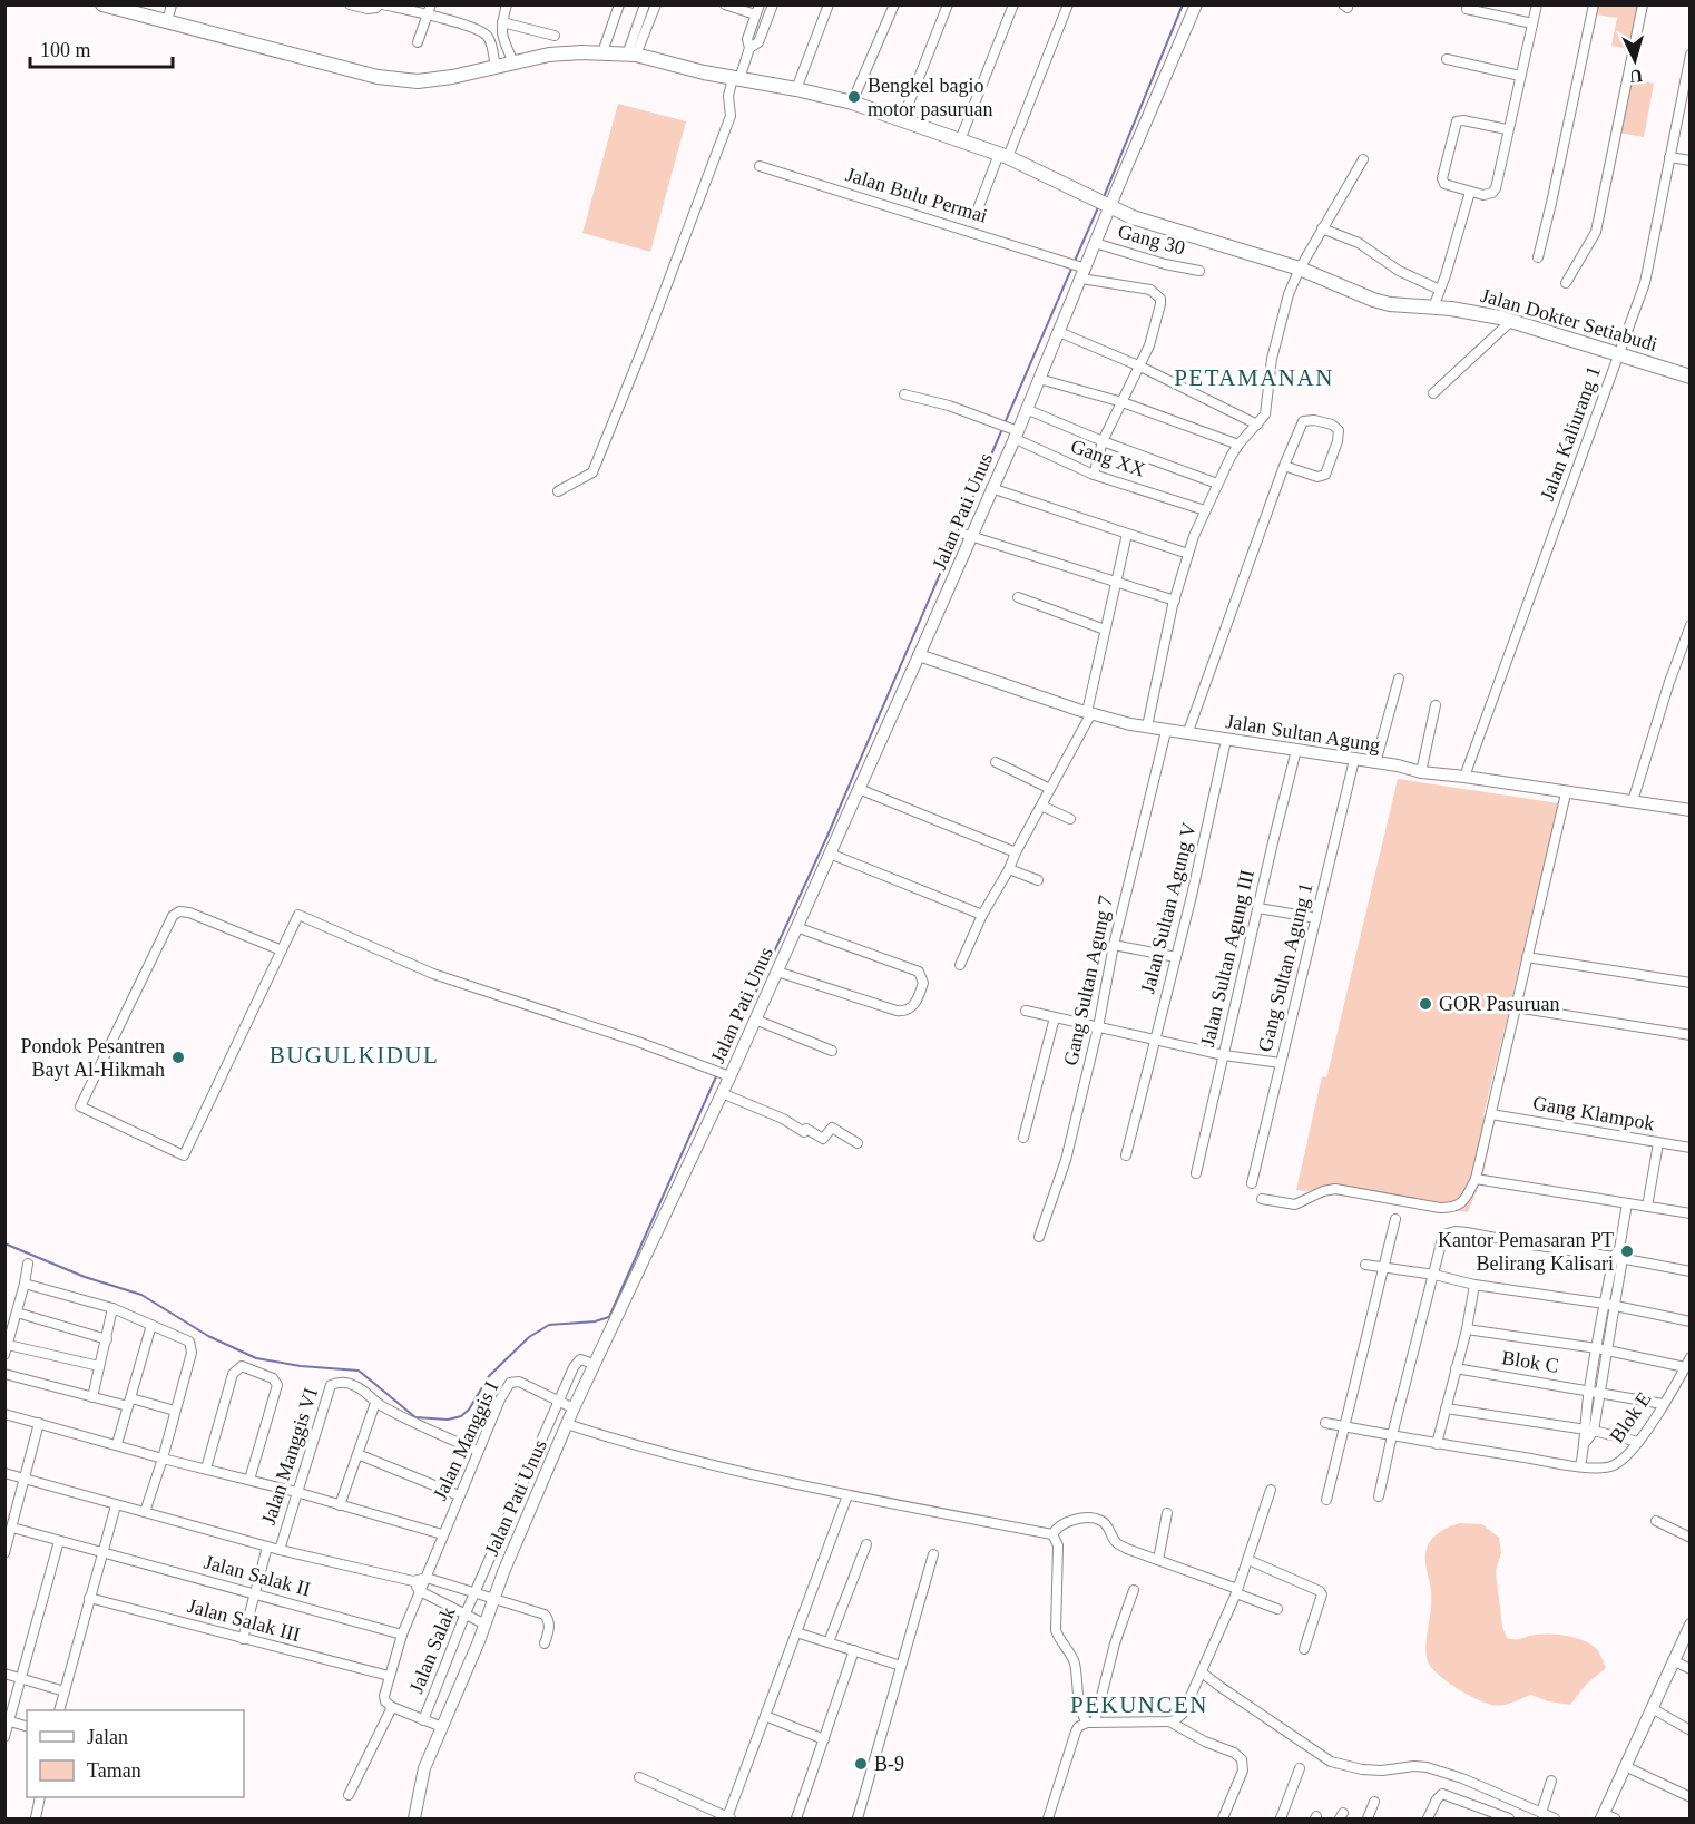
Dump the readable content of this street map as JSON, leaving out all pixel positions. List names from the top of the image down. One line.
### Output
{"streets":{"highway":["Jalan Dokter Setiabudi"],"main road":["Jalan Pati Unus","Jalan Sultan Agung"],"street":["Jalan Bulu Permai","Gang 30","Jalan Kaliurang 1","Gang XX","Jalan Sultan Agung V","Jalan Sultan Agung III","Gang Sultan Agung 1","Gang Sultan Agung 7","Gang Klampok","Blok C","Blok E","Jalan Manggis I","Jalan Manggis VI","Jalan Salak II","Jalan Salak III","Jalan Salak"]},"crossings":[["Jalan Bulu Permai","Jalan Pati Unus"],["Gang 30","Jalan Pati Unus"],["Jalan Dokter Setiabudi","Jalan Kaliurang 1"],["Jalan Dokter Setiabudi","Jalan Pati Unus"],["Jalan Kaliurang 1","Jalan Sultan Agung"],["Gang XX","Jalan Pati Unus"],["Jalan Pati Unus","Jalan Sultan Agung"],["Jalan Pati Unus","Jalan Manggis I"],["Jalan Pati Unus","Jalan Salak"],["Jalan Sultan Agung","Jalan Sultan Agung V"],["Jalan Sultan Agung","Jalan Sultan Agung III"],["Jalan Sultan Agung","Gang Sultan Agung 1"],["Jalan Sultan Agung","Gang Sultan Agung 7"],["Blok C","Blok E"],["Jalan Manggis I","Jalan Salak II"],["Jalan Manggis I","Jalan Salak III"],["Jalan Manggis I","Jalan Salak"]],"districts":["PETAMANAN","BUGULKIDUL","PEKUNCEN"],"places":["Bengkel bagio motor pasuruan","GOR Pasuruan","Pondok Pesantren Bayt Al-Hikmah","Kantor Pemasaran PT Belirang Kalisari","B-9"],"legend":["Jalan","Taman"],"scale_bar":"100 m","north":"bottom"}
